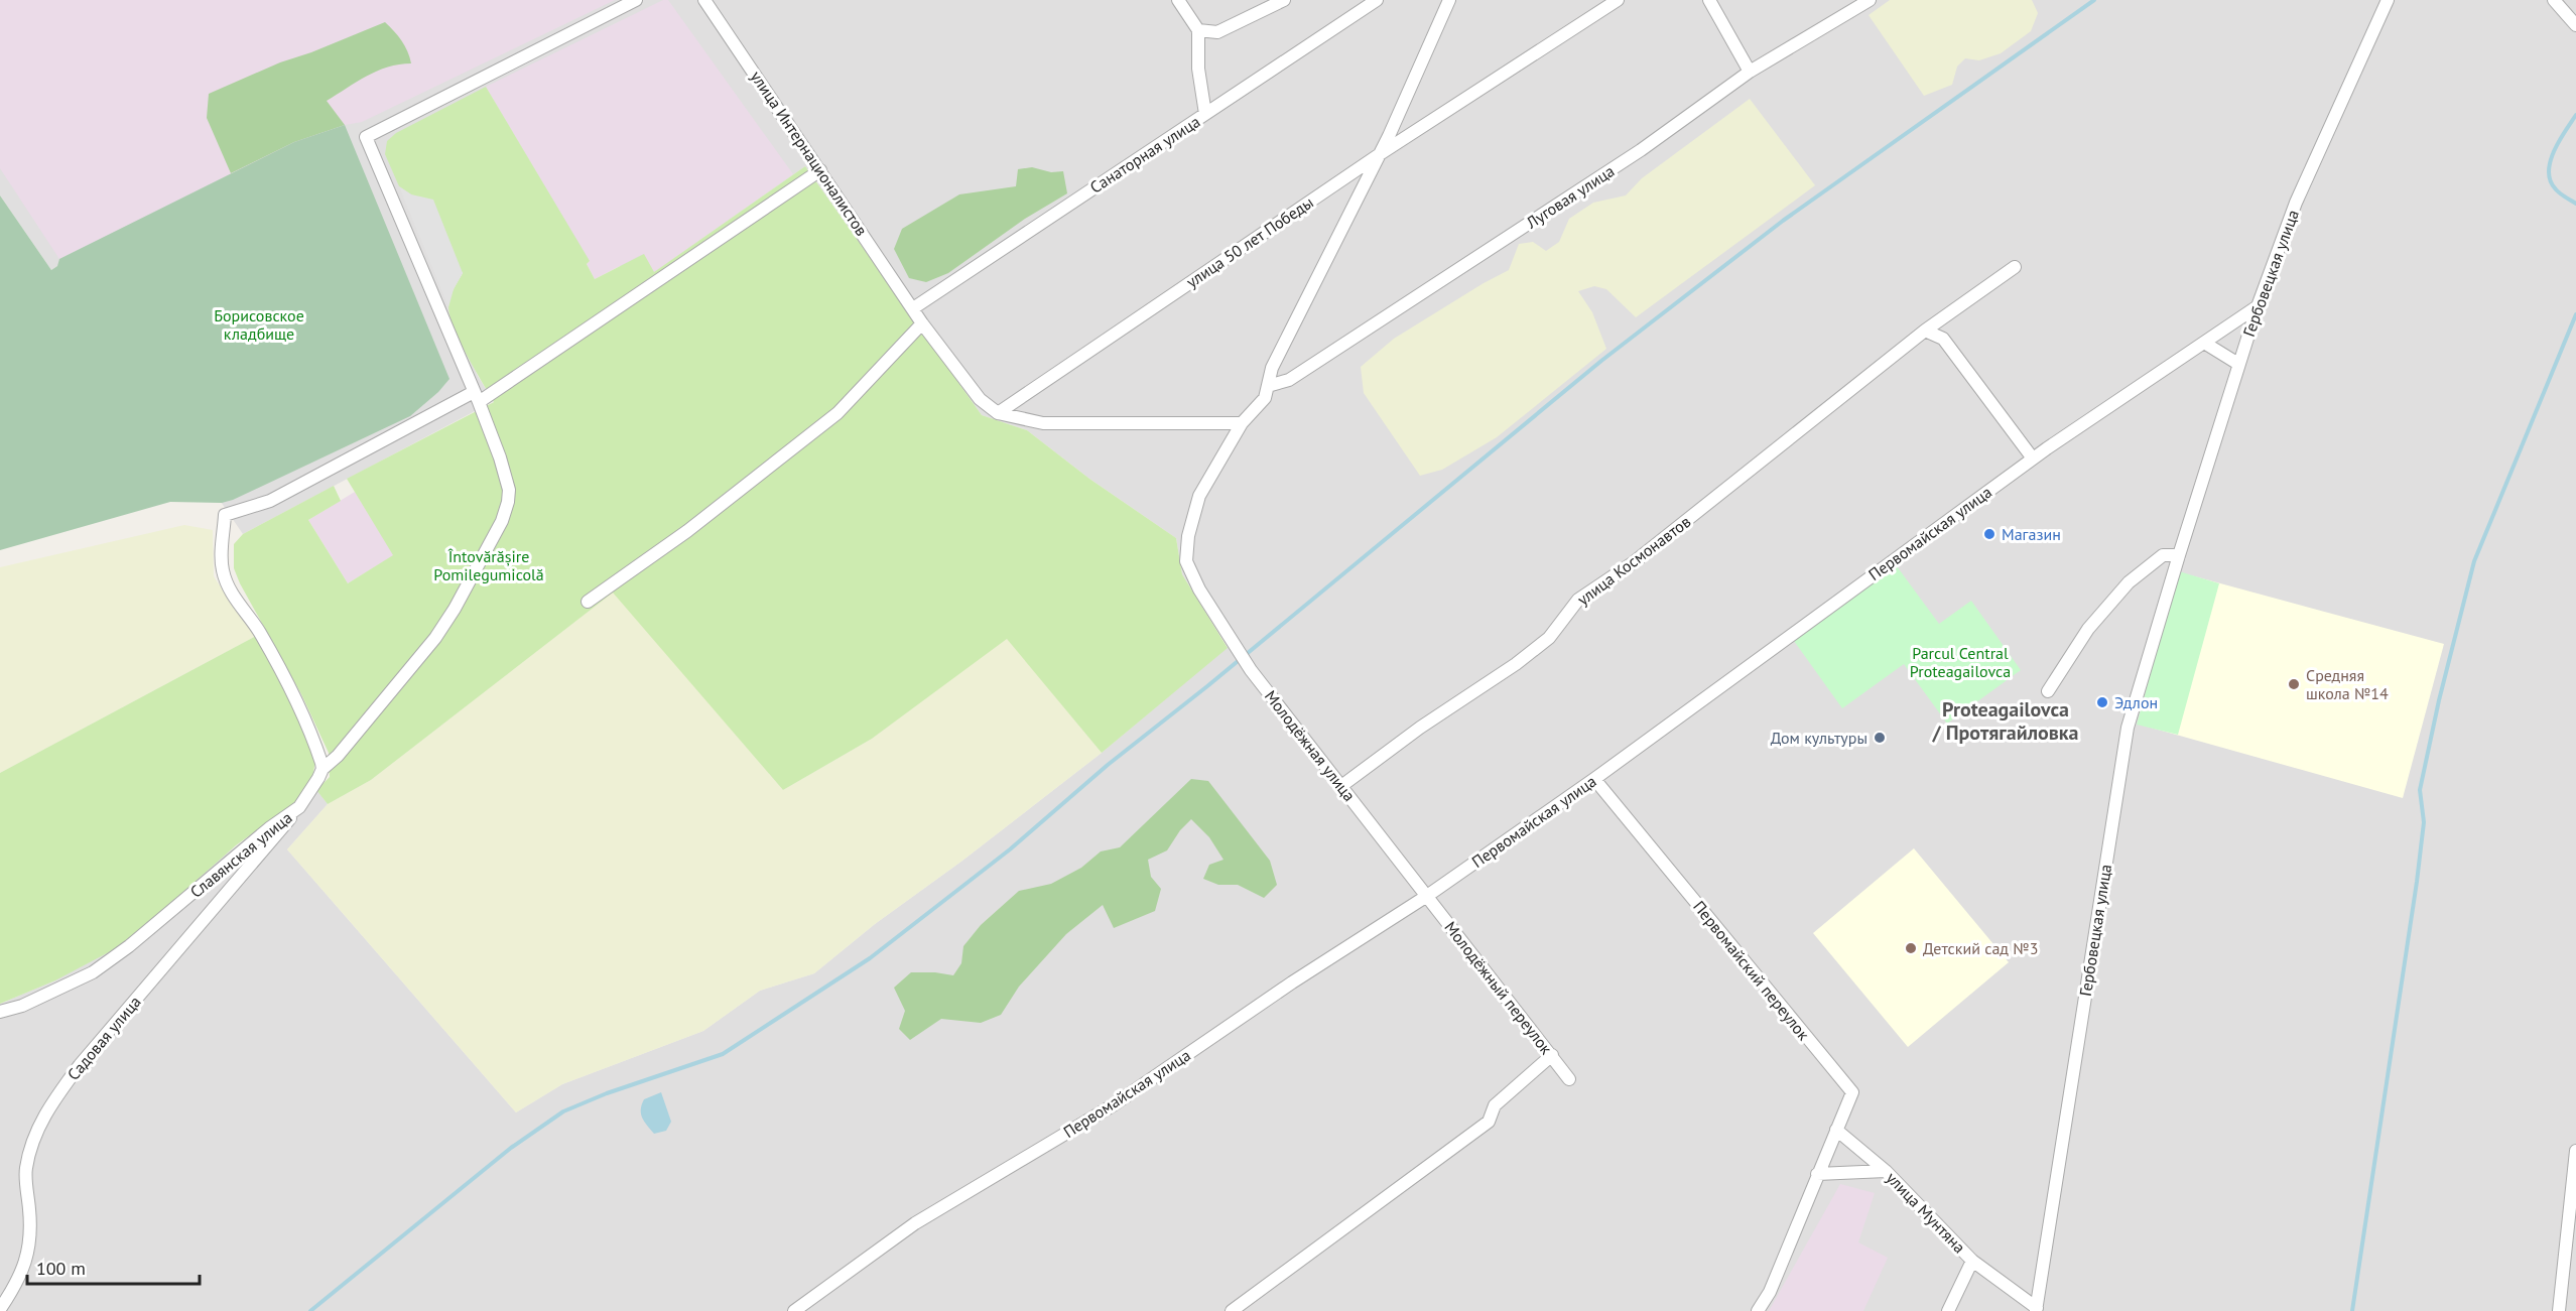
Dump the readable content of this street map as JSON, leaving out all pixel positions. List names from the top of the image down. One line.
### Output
{"streets":{"street":["улица Интернационалистов","Санаторная улица","Луговая улица","улица 50 лет Победы","Гербовецкая улица","Первомайская улица","улица Космонавтов","Молодёжная улица","Славянская улица","Первомайский переулок","Молодёжный переулок","Садовая улица","улица Мунтяна"]},"crossings":[["улица Интернационалистов","Санаторная улица"],["Луговая улица","Молодёжная улица"],["улица 50 лет Победы","Молодёжная улица"],["Гербовецкая улица","Первомайская улица"],["Первомайская улица","Молодёжная улица"],["Первомайская улица","Первомайский переулок"],["Первомайская улица","Молодёжный переулок"],["улица Космонавтов","Молодёжная улица"],["Молодёжная улица","Молодёжный переулок"],["Славянская улица","Садовая улица"],["Первомайский переулок","улица Мунтяна"]],"districts":["Proteagailovca / Протягайловка"],"parks":["Борисовское кладбище","Întovărășire Pomilegumicolă","Parcul Central Proteagailovca"],"places":["Магазин","Средняя школа №14","Эдлон","Дом культуры","Детский сад №3"],"scale_bar":"100 m"}
